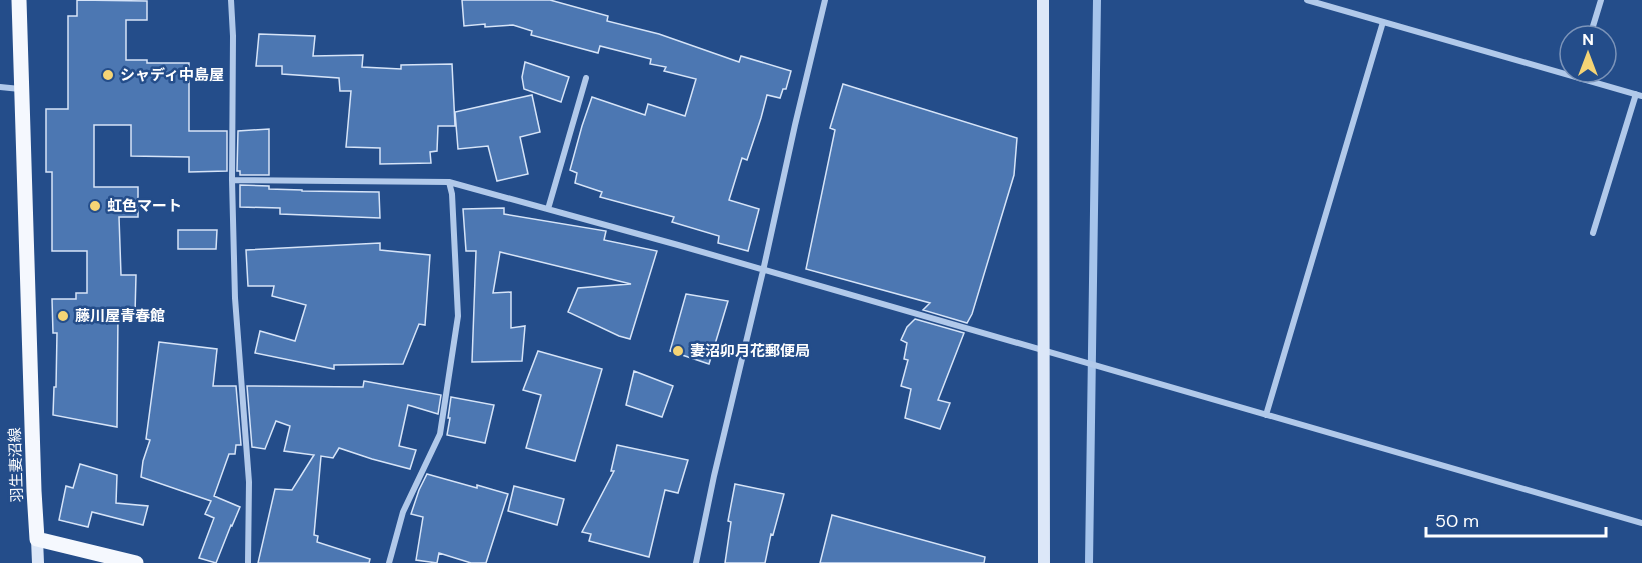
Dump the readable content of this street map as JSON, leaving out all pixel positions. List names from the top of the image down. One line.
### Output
{"streets":{"main road":["羽生妻沼線"]},"places":["シャディ中島屋","虹色マート","藤川屋青春館","妻沼卯月花郵便局"],"scale_bar":"50 m","north":"top"}
